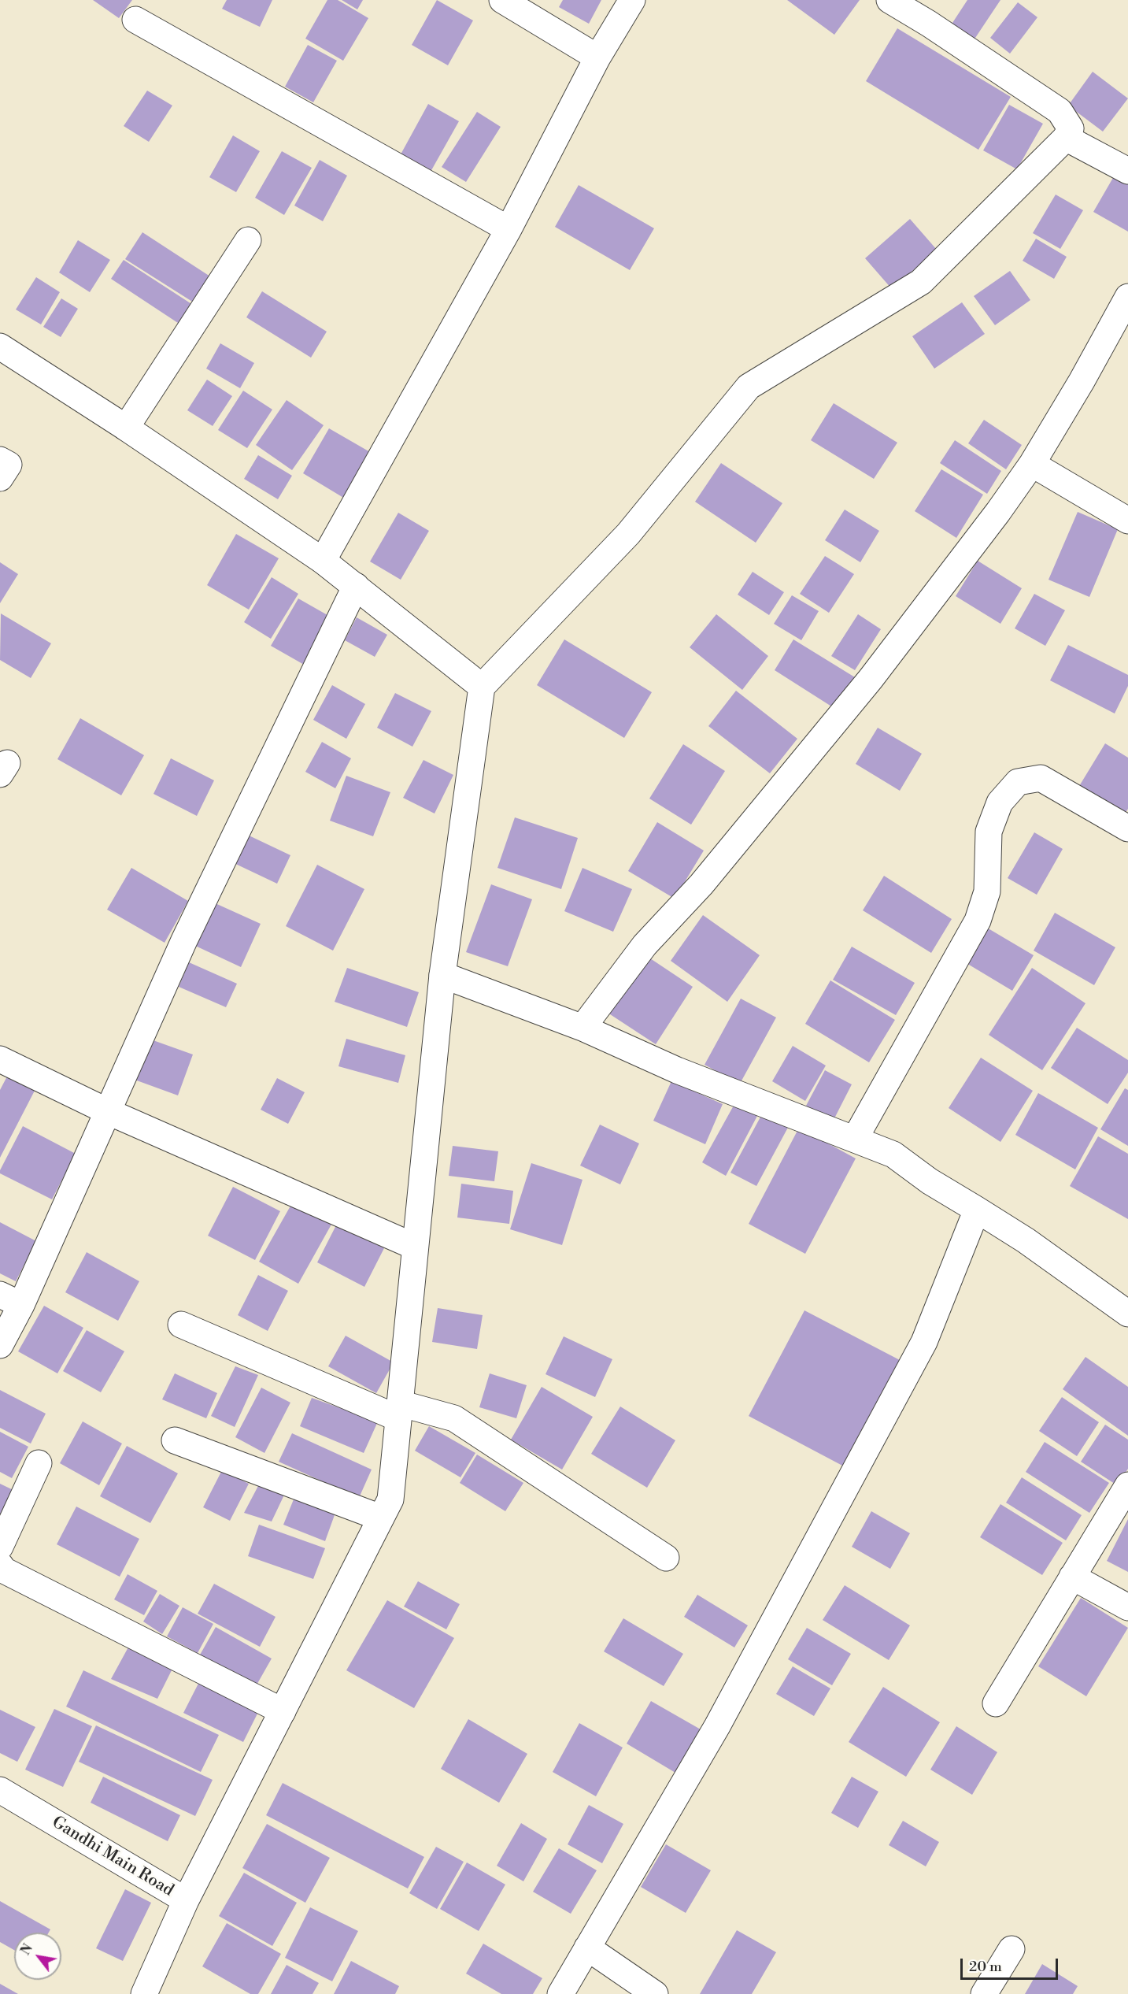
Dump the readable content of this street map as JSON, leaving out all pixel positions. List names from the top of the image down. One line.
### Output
{"streets":{"street":["Gandhi Main Road"]},"scale_bar":"20 m","north":"top left"}
